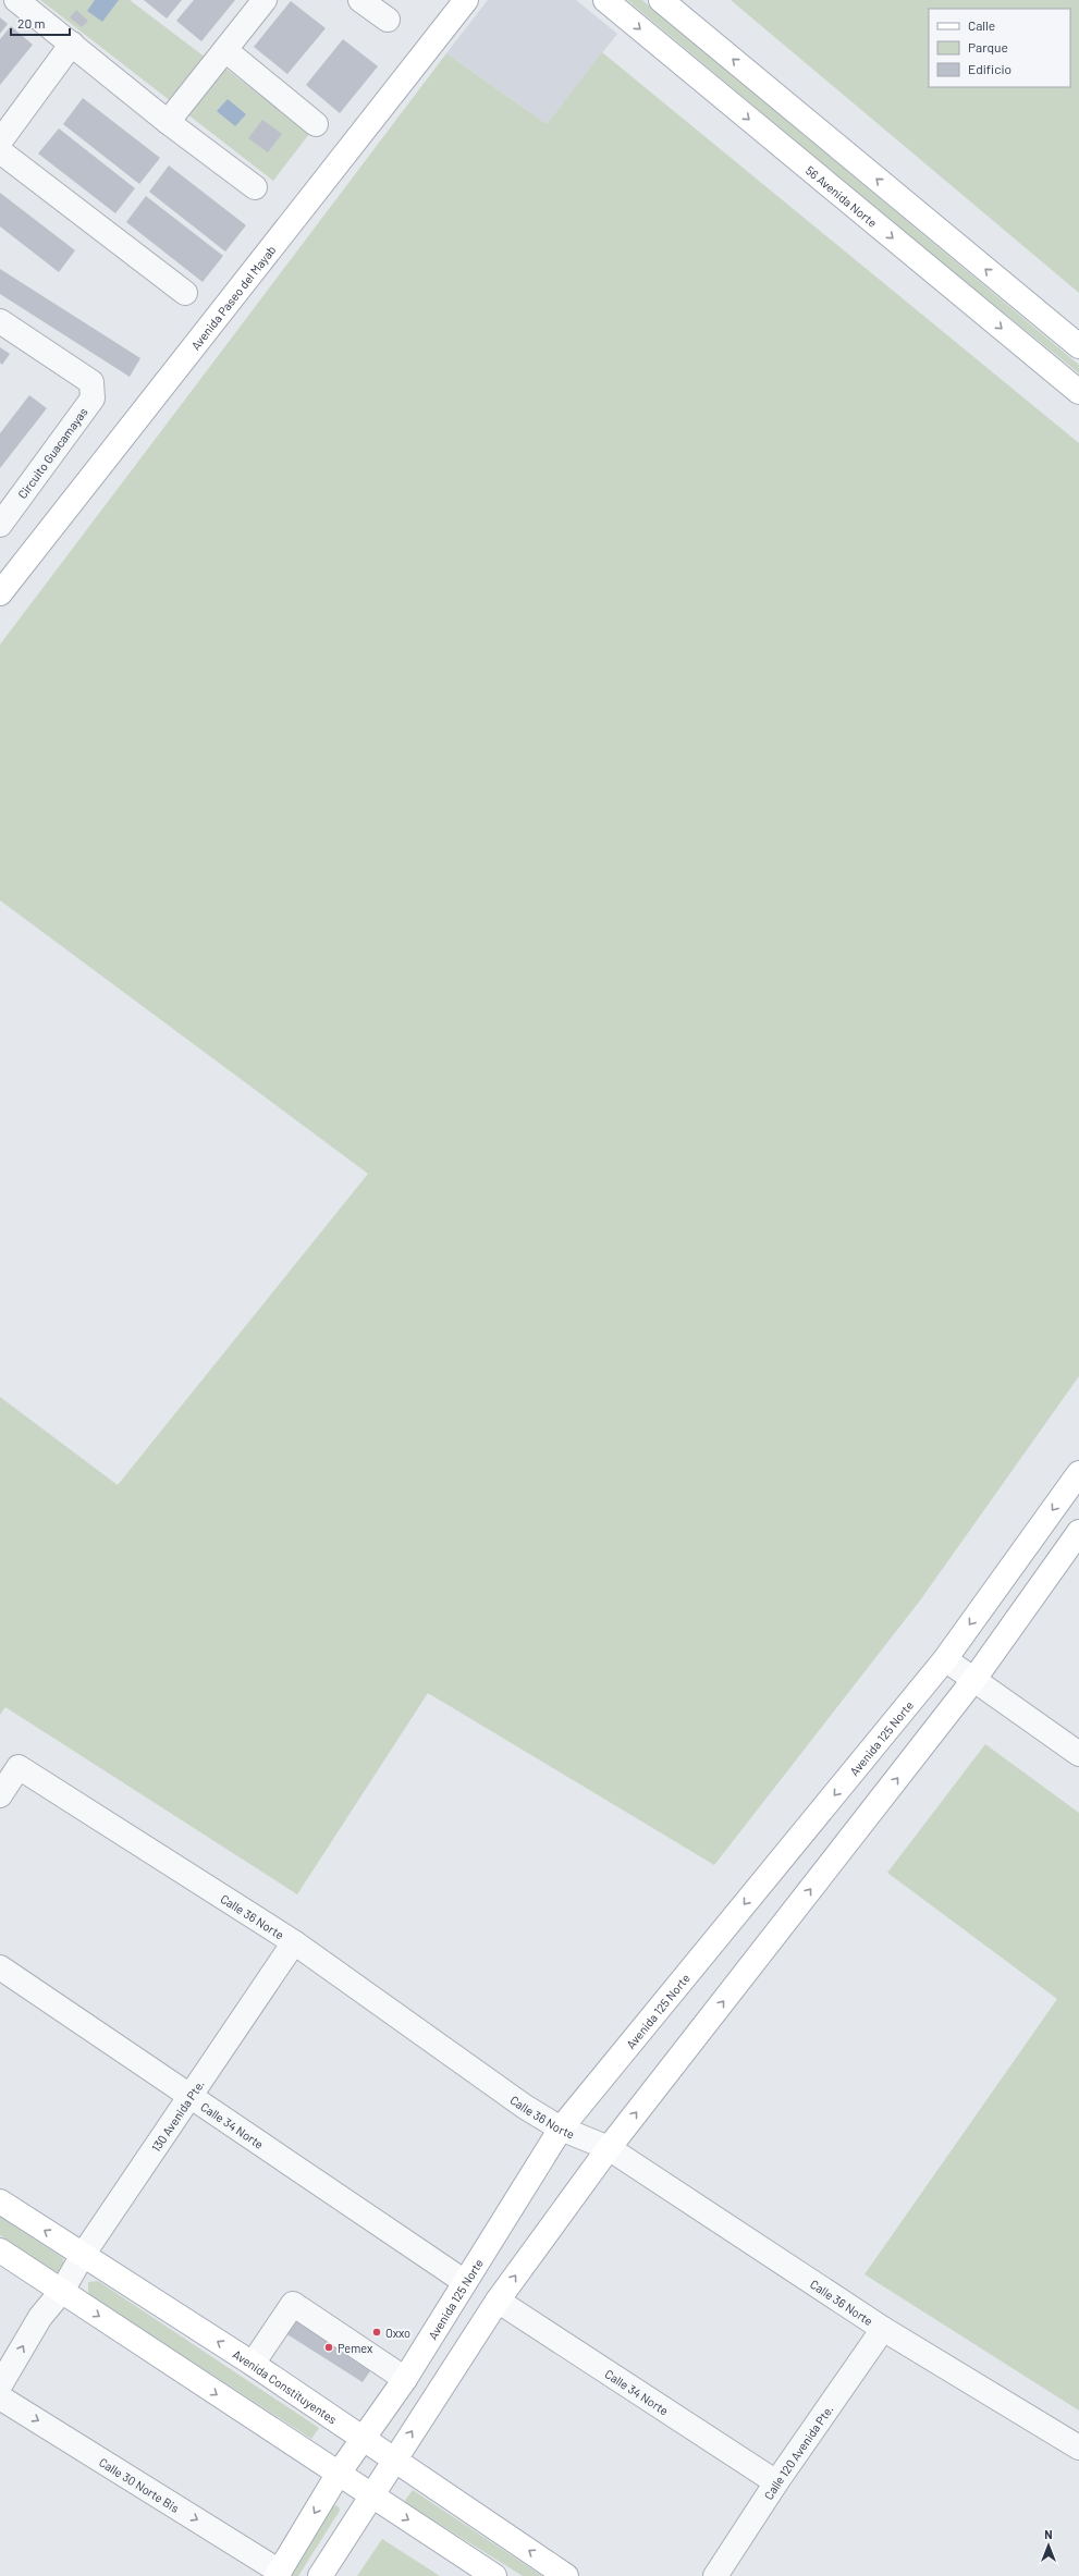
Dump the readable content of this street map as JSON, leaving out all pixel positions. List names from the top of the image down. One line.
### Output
{"streets":{"main road":["56 Avenida Norte","Avenida Paseo del Mayab","Avenida 125 Norte","Avenida Constituyentes"],"street":["Circuito Guacamayas","Calle 36 Norte","130 Avenida Pte.","Calle 34 Norte","Calle 120 Avenida Pte.","Calle 30 Norte Bis"]},"crossings":[["Avenida 125 Norte","Calle 36 Norte"],["Avenida 125 Norte","Calle 34 Norte"],["Avenida 125 Norte","Avenida Constituyentes"],["Avenida 125 Norte","Calle 30 Norte Bis"],["Calle 36 Norte","130 Avenida Pte."],["Calle 36 Norte","Calle 120 Avenida Pte."],["130 Avenida Pte.","Calle 34 Norte"],["130 Avenida Pte.","Avenida Constituyentes"],["Calle 34 Norte","Calle 120 Avenida Pte."]],"one_way":["Calle 30 Norte Bis"],"places":["Oxxo","Pemex"],"legend":["Calle","Parque","Edificio"],"scale_bar":"20 m","north":"top"}
